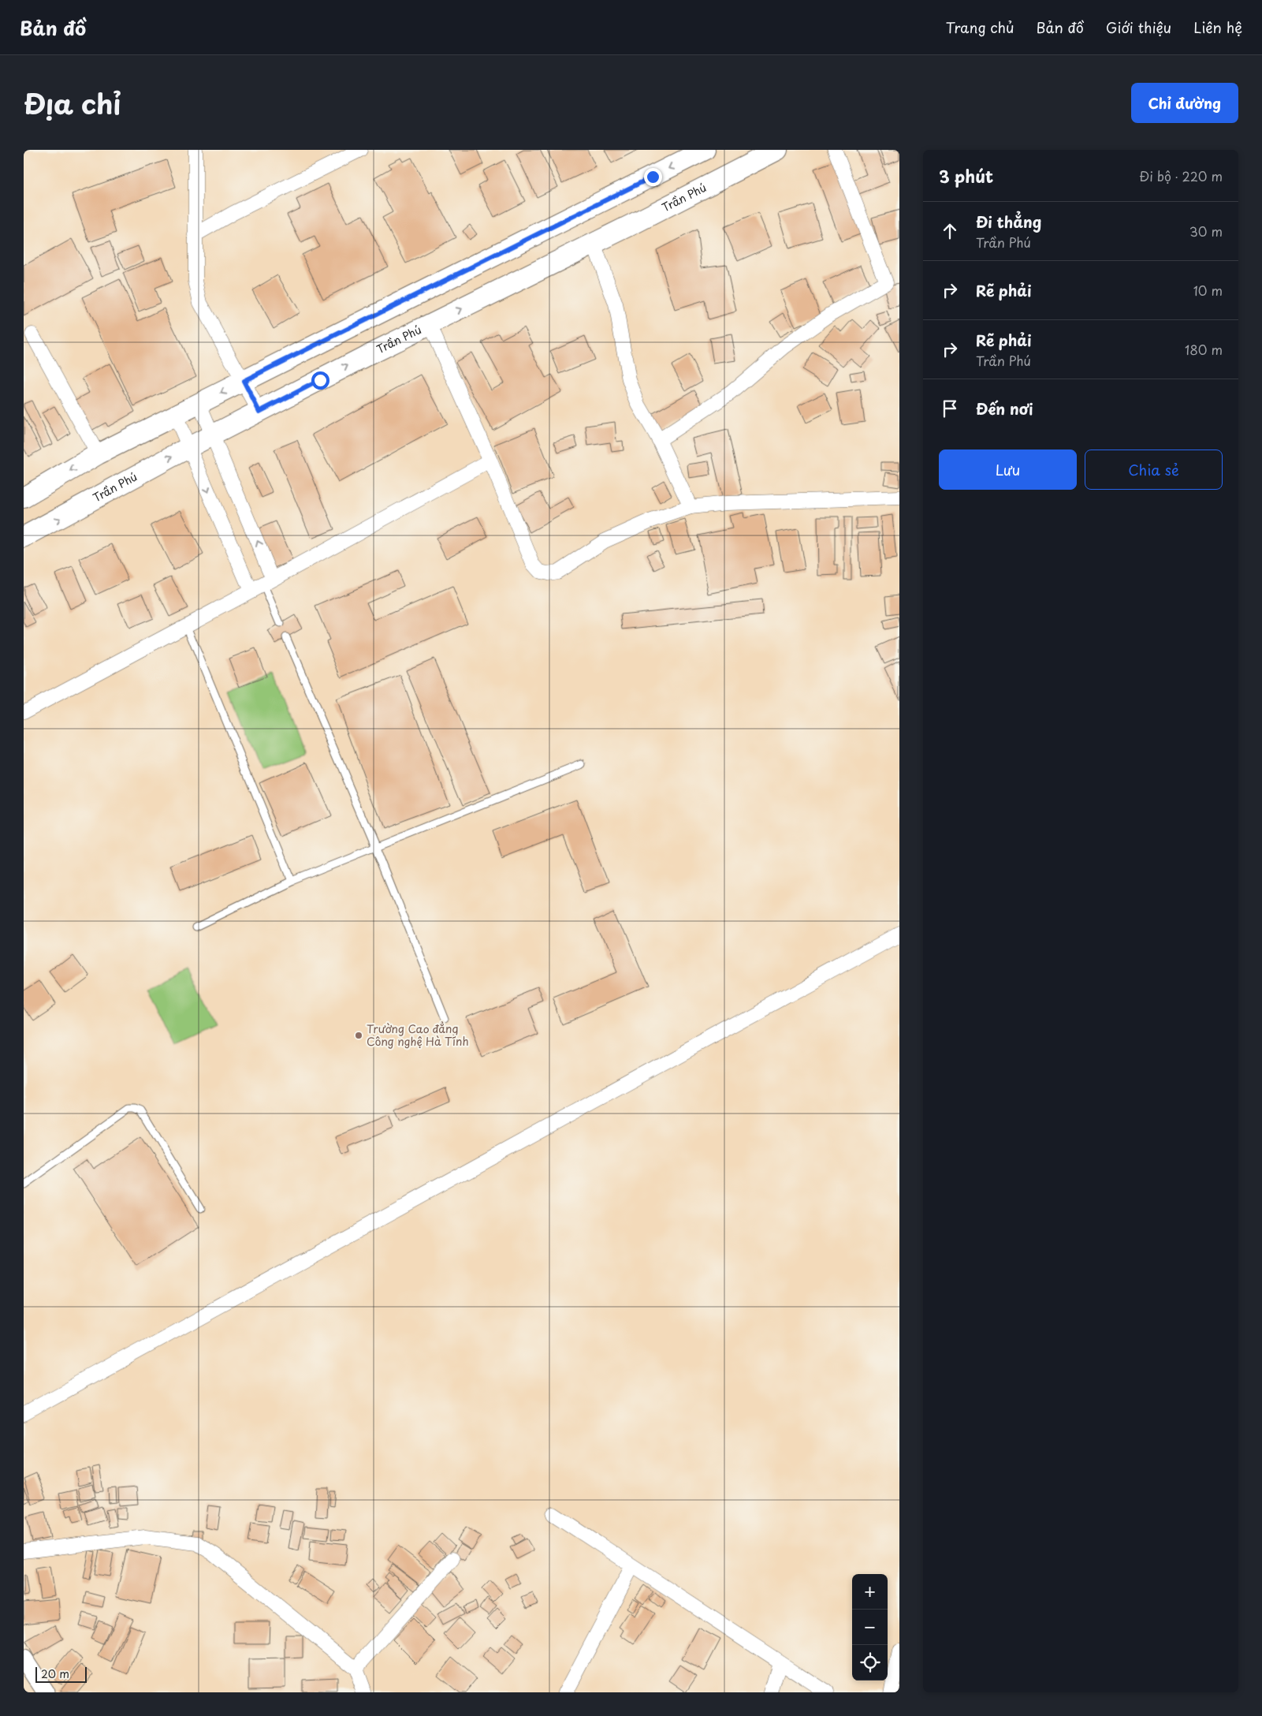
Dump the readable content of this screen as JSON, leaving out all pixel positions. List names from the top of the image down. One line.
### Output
{"streets":{"main road":["Trần Phú"]},"places":["Trường Cao đẳng Công nghệ Hà Tĩnh"],"scale_bar":"20 m","page":{"header":"Bản đồ","nav":["Trang chủ","Bản đồ","Giới thiệu","Liên hệ"],"title":"Địa chỉ","buttons":["Chỉ đường",["Lưu","Chia sẻ"]],"heading":["3 phút","Đi bộ · 220 m"],"list":[["Đi thẳng","Trần Phú","30 m"],["Rẽ phải","10 m"],["Rẽ phải","Trần Phú","180 m"],"Đến nơi"],"map_buttons":["+","−"],"scale":"20 m"}}
